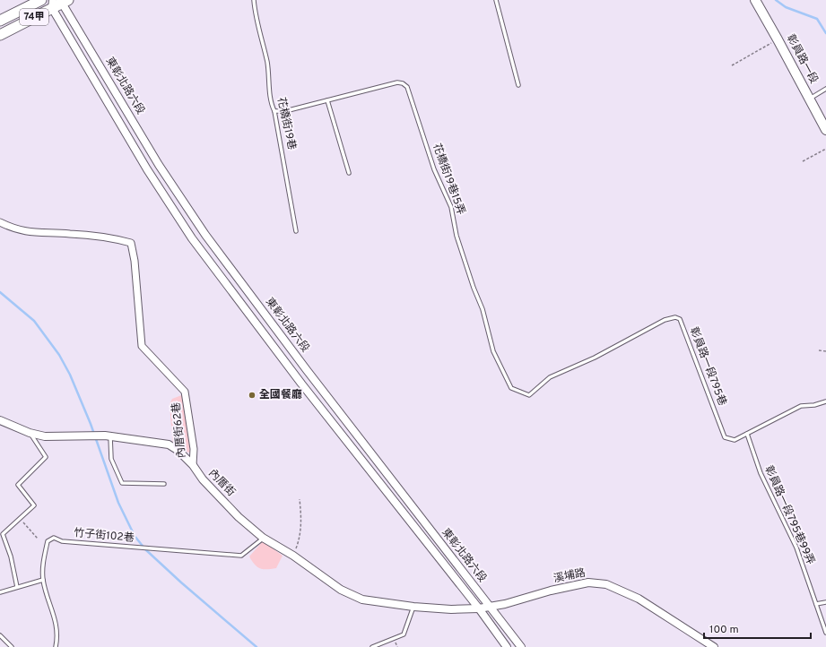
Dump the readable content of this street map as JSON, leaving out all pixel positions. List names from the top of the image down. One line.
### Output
{"streets":{"main road":["74甲","彰員路一段"],"street":["東彰北路六段","內厝街62巷","內厝街","溪埔路"],"lane":["花橋街19巷","花橋街19巷15弄","彰員路一段795巷","彰員路一段795巷99弄","竹子街102巷"]},"crossings":[["74甲","東彰北路六段"],["東彰北路六段","溪埔路"],["花橋街19巷","花橋街19巷15弄"],["花橋街19巷15弄","彰員路一段795巷"],["彰員路一段795巷","彰員路一段795巷99弄"],["內厝街62巷","內厝街"],["內厝街","竹子街102巷"],["內厝街","溪埔路"]],"places":["全國餐廳"],"scale_bar":"100 m"}
